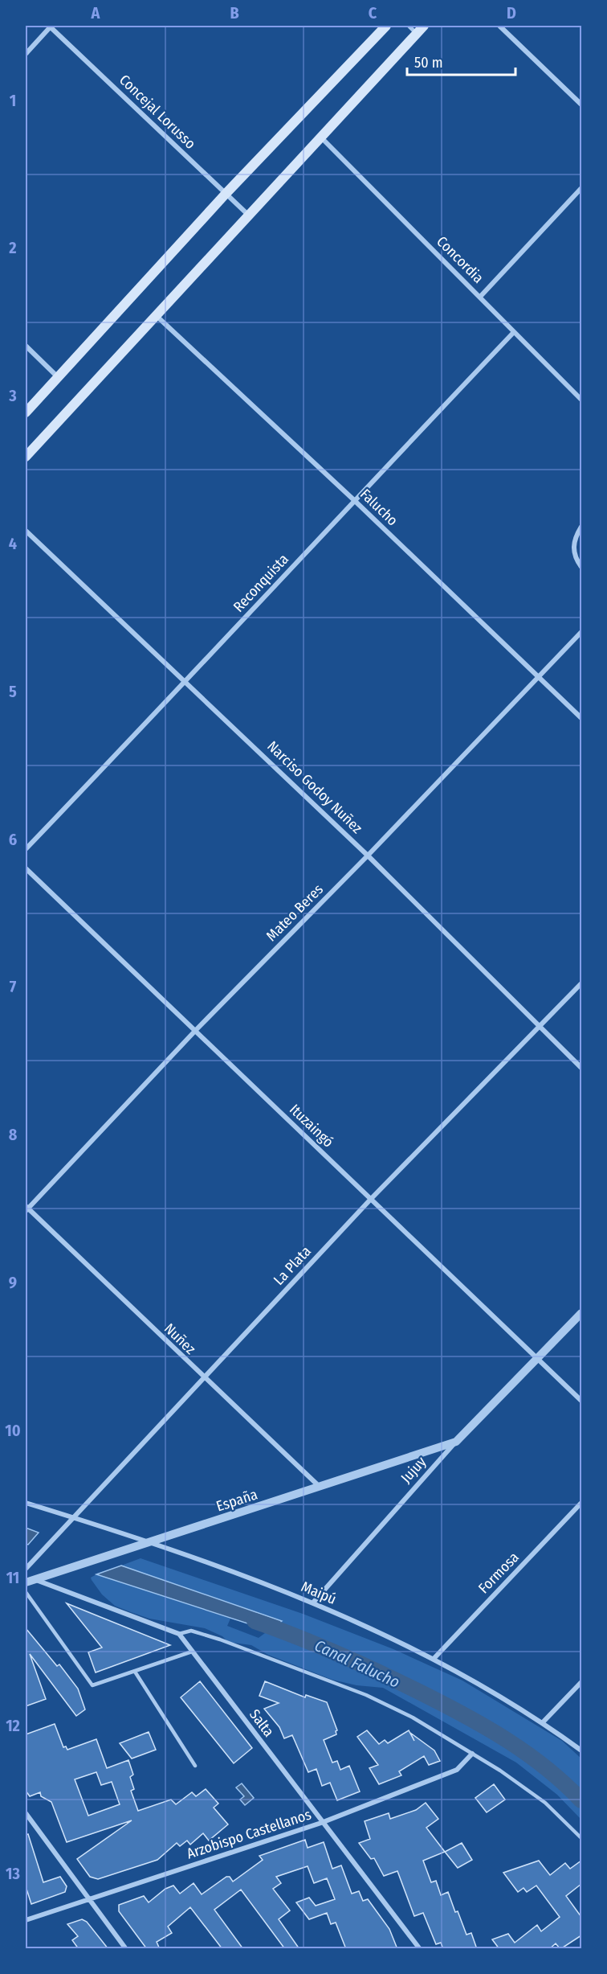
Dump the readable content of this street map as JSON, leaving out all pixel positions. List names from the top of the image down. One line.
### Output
{"streets":{"street":["Concejal Lorusso","Concordia","Falucho","Reconquista","Narciso Godoy Nuñez","Mateo Beres","Ituzaingó","La Plata","Nuñez","Jujuy","España","Formosa","Maipú","Salta","Arzobispo Castellanos"]},"crossings":[["Concordia","Reconquista"],["Falucho","Reconquista"],["Falucho","Mateo Beres"],["Reconquista","Narciso Godoy Nuñez"],["Narciso Godoy Nuñez","Mateo Beres"],["Narciso Godoy Nuñez","La Plata"],["Mateo Beres","Ituzaingó"],["Mateo Beres","Nuñez"],["Ituzaingó","La Plata"],["Ituzaingó","Jujuy"],["La Plata","Nuñez"],["La Plata","Maipú"],["Nuñez","España"],["Jujuy","España"],["Jujuy","Maipú"],["España","Maipú"],["Formosa","Maipú"],["Salta","Arzobispo Castellanos"]],"water":["Canal Falucho"],"scale_bar":"50 m","grid":{"columns":["A","B","C","D"],"rows":["1","2","3","4","5","6","7","8","9","10","11","12","13"]}}
